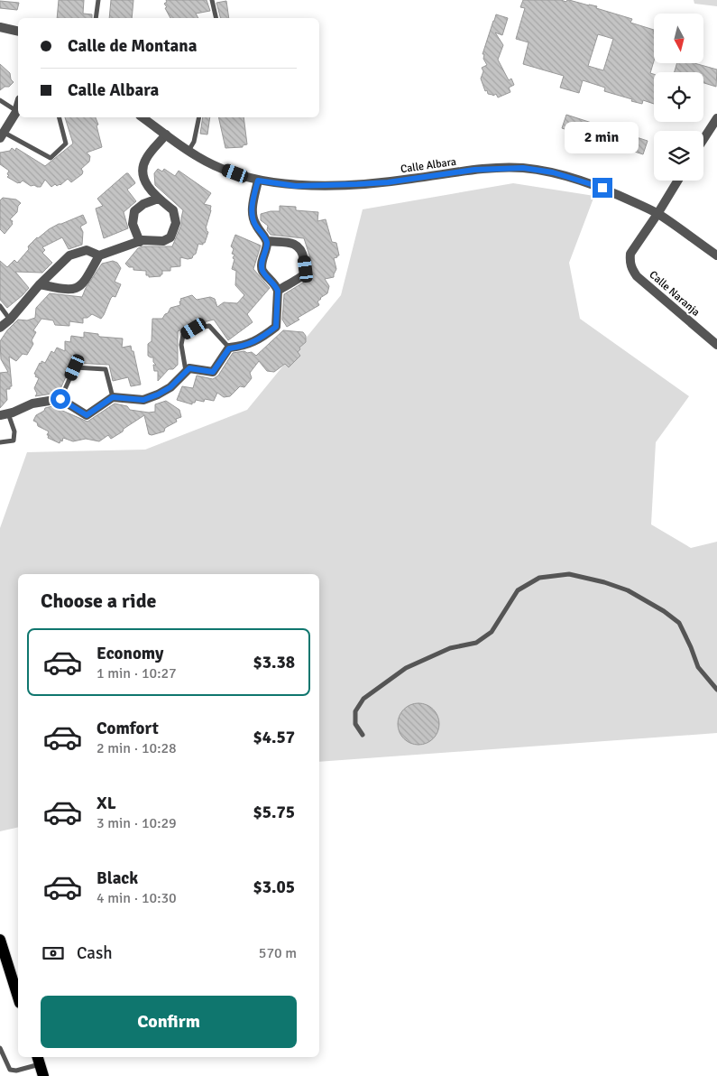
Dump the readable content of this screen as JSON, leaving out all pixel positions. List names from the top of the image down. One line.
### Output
{"streets":{"street":["Calle Albara","Calle Naranja"]},"crossings":[["Calle Albara","Calle Naranja"]],"north":"bottom","page":{"banner":["Calle de Montana","Calle Albara"],"bubble":"2 min","heading":"Choose a ride","list":[{"name":"Economy","note":"1 min · 10:27","value":"$3.38"},{"name":"Comfort","note":"2 min · 10:28","value":"$4.57"},{"name":"XL","note":"3 min · 10:29","value":"$5.75"},{"name":"Black","note":"4 min · 10:30","value":"$3.05"}],"pay":["Cash","570 m"],"buttons":"Confirm"}}
